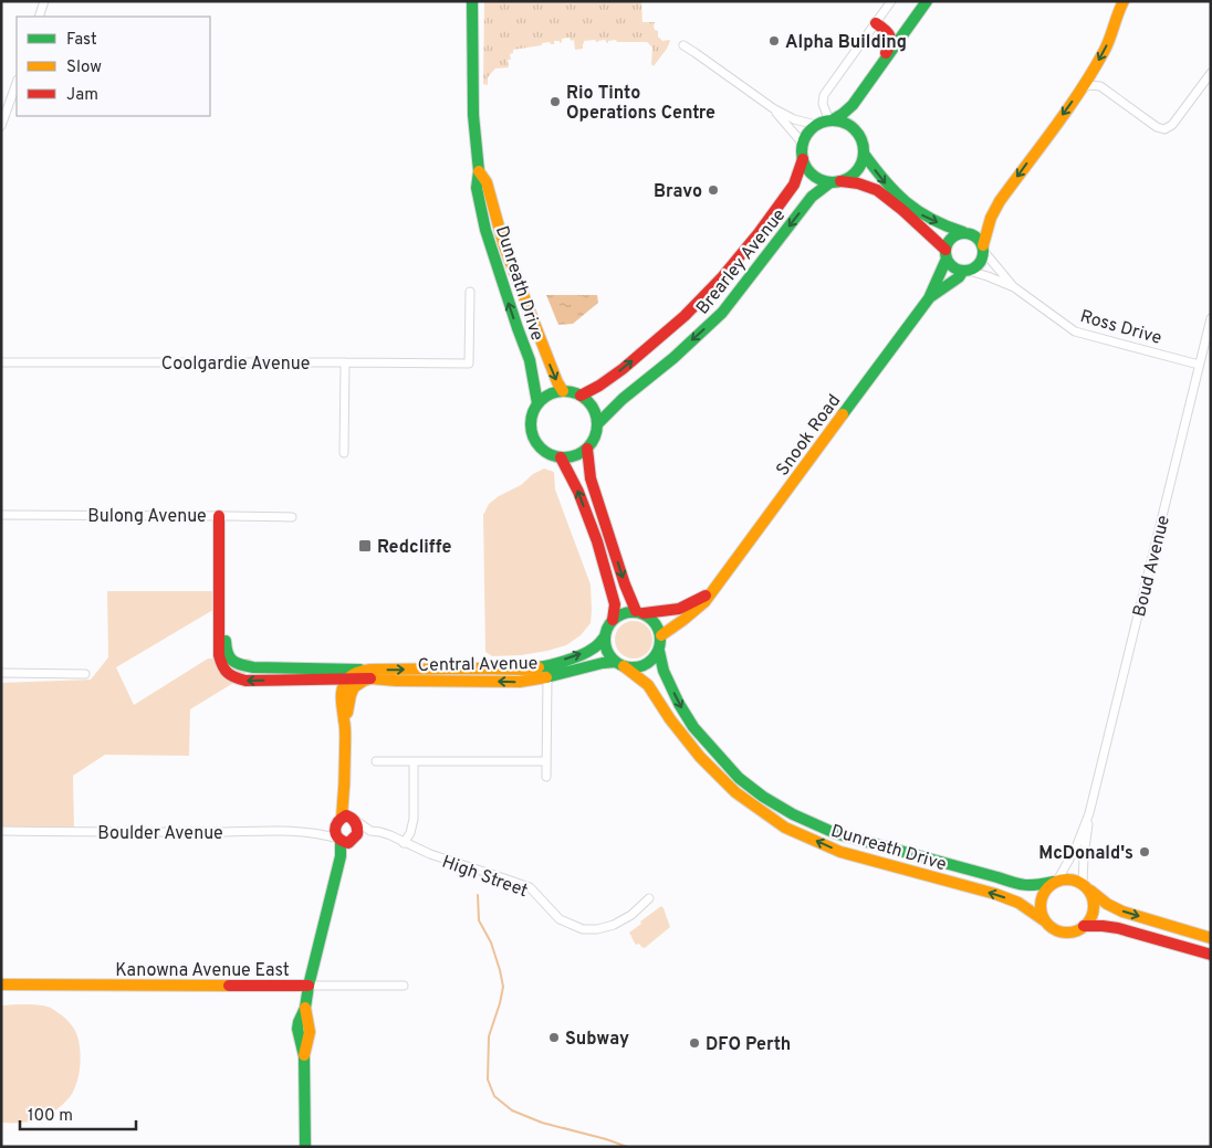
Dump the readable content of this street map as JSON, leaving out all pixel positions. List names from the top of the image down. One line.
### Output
{"streets":{"main road":["Brearley Avenue","Dunreath Drive","Snook Road","Central Avenue","Kanowna Avenue East"],"street":["Ross Drive","Coolgardie Avenue","Bulong Avenue","Boud Avenue","Boulder Avenue","High Street"]},"crossings":[["Brearley Avenue","Dunreath Drive"],["Dunreath Drive","Snook Road"],["Dunreath Drive","Boud Avenue"],["Dunreath Drive","Central Avenue"],["Ross Drive","Snook Road"],["Ross Drive","Boud Avenue"],["Snook Road","Central Avenue"],["Bulong Avenue","Central Avenue"],["Boulder Avenue","High Street"]],"places":{"other":["Alpha Building","Rio Tinto Operations Centre","Bravo","McDonald's","Subway","DFO Perth"],"transit":["Redcliffe"]},"legend":["Fast","Slow","Jam"],"scale_bar":"100 m"}
